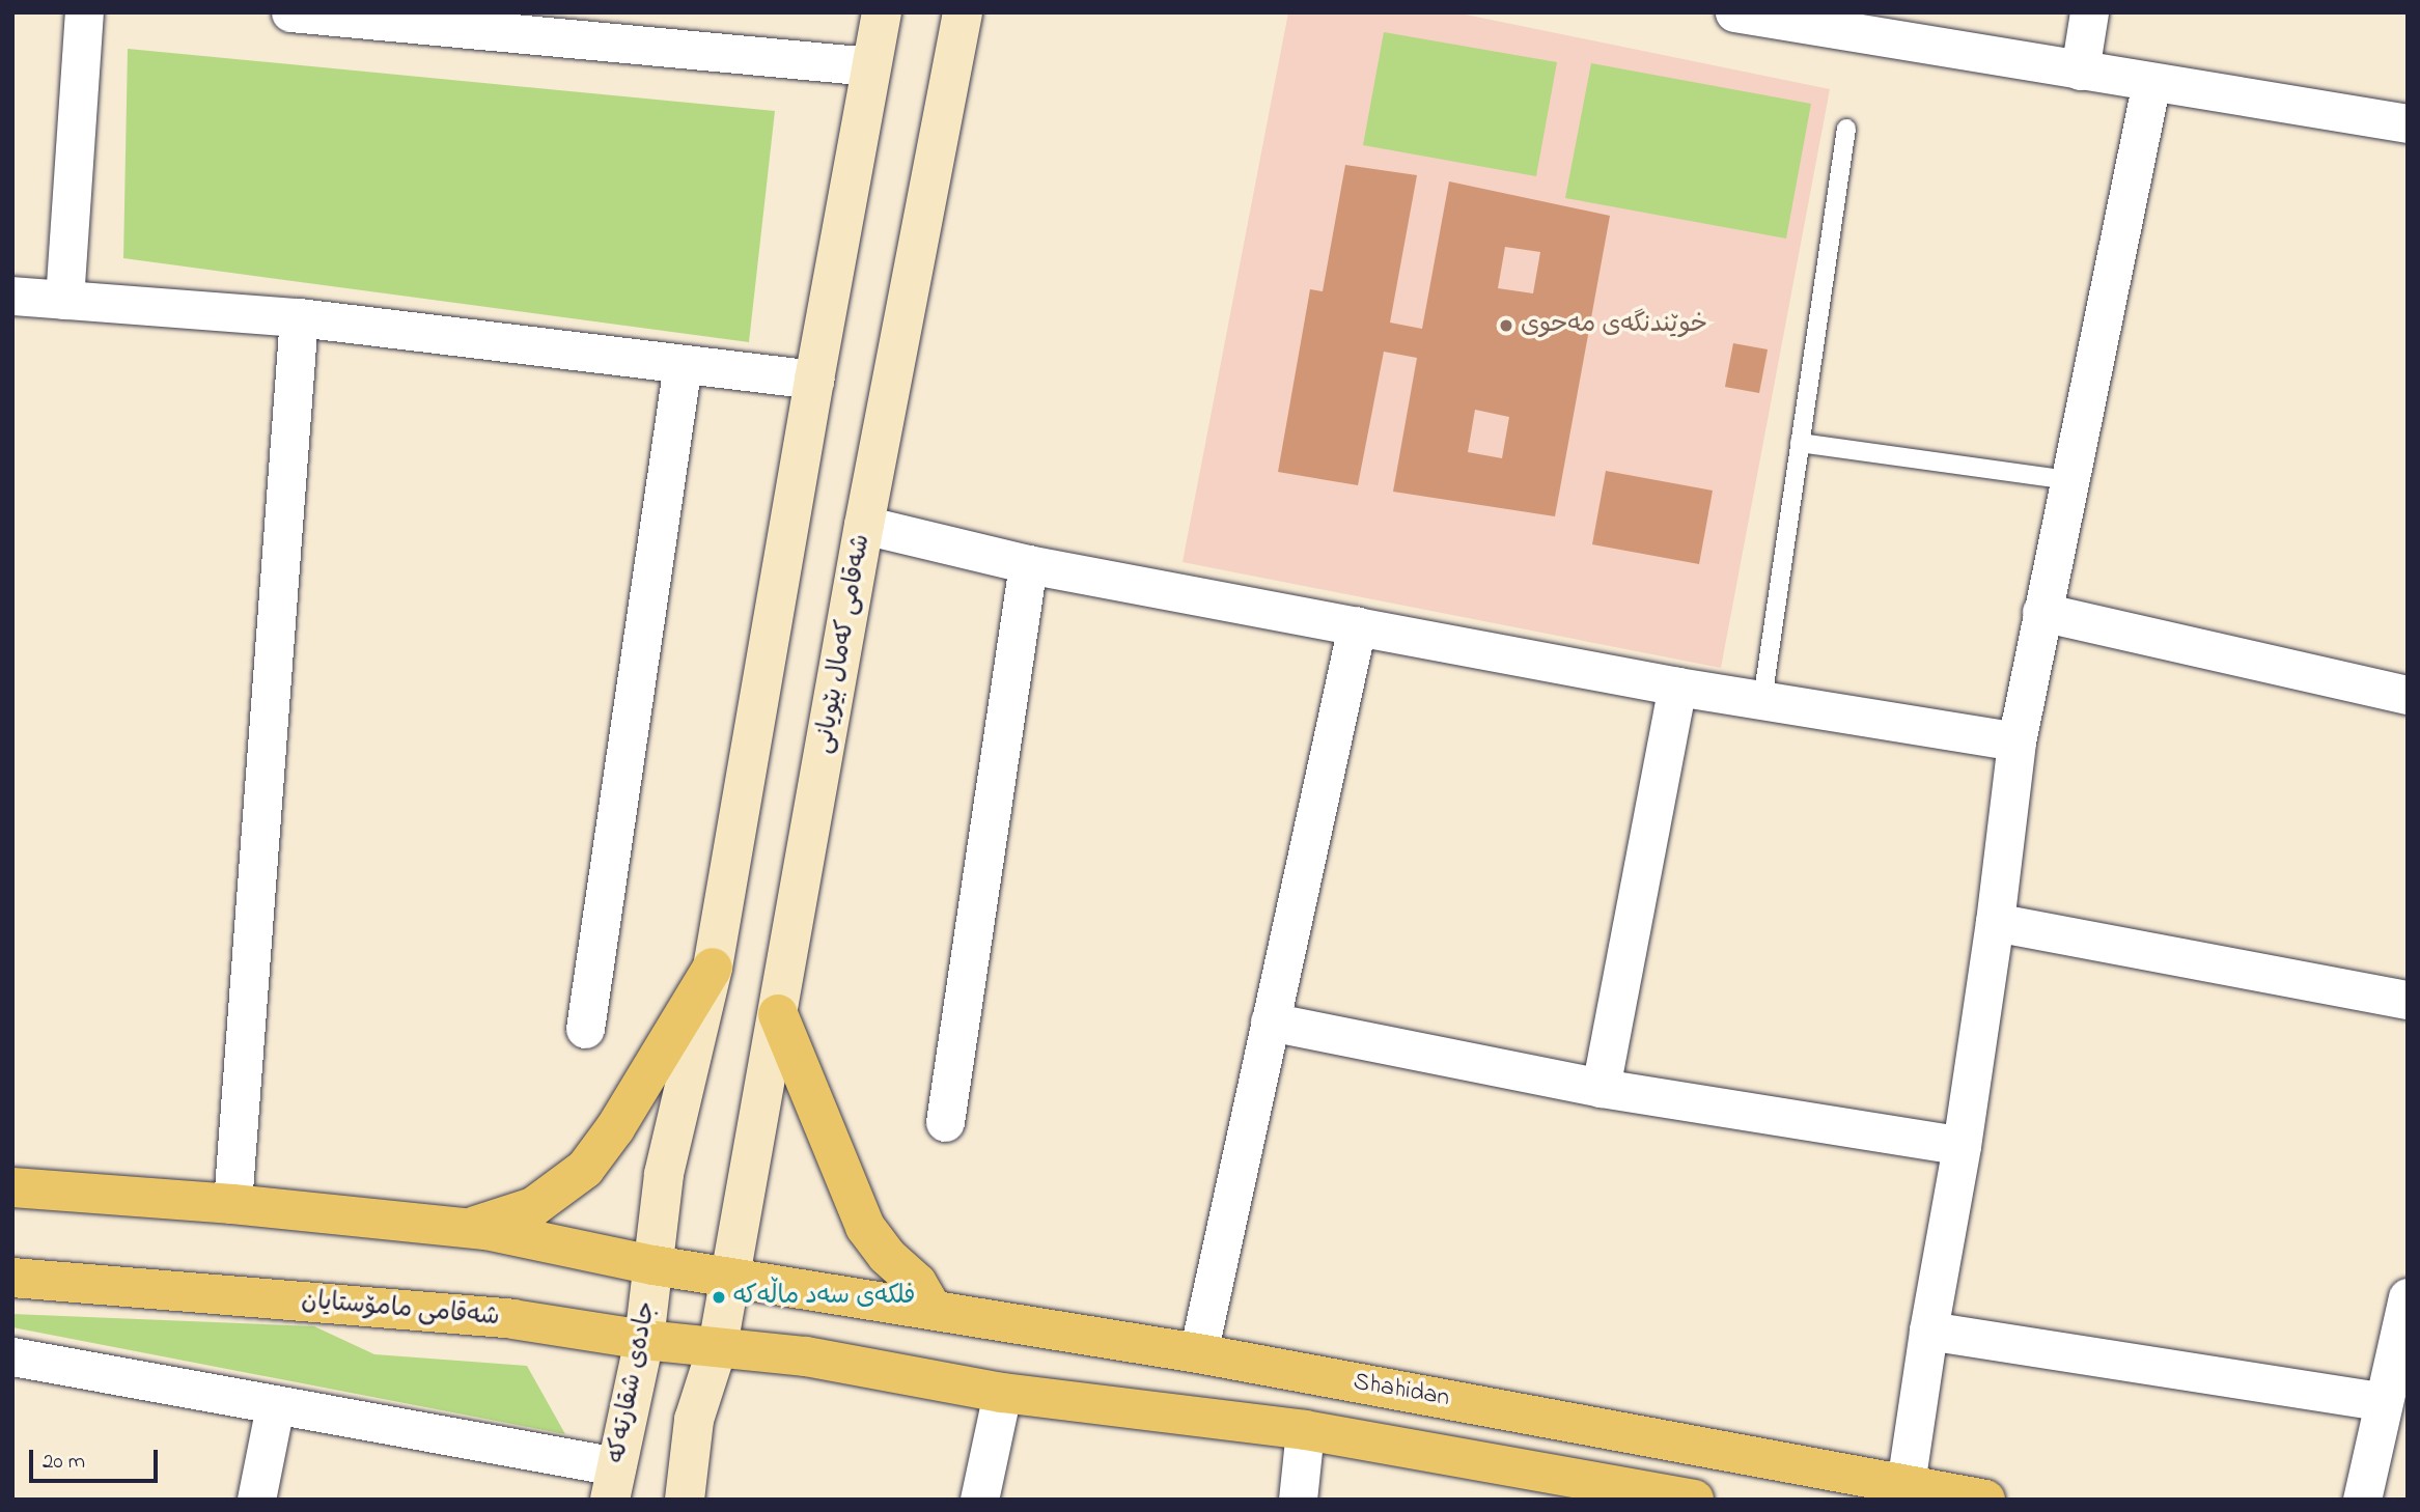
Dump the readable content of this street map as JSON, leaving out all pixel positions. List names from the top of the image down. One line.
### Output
{"streets":{"main road":["شەقامی کەمال بێویانی","شەقامی مامۆستایان","جادەی شقارتەکە","Shahidan"]},"crossings":[["شەقامی کەمال بێویانی","Shahidan"],["شەقامی مامۆستایان","جادەی شقارتەکە"],["جادەی شقارتەکە","Shahidan"]],"places":["خوێندنگەی مەحوی","فلکەی سەد ماڵەکە"],"scale_bar":"20 m"}
